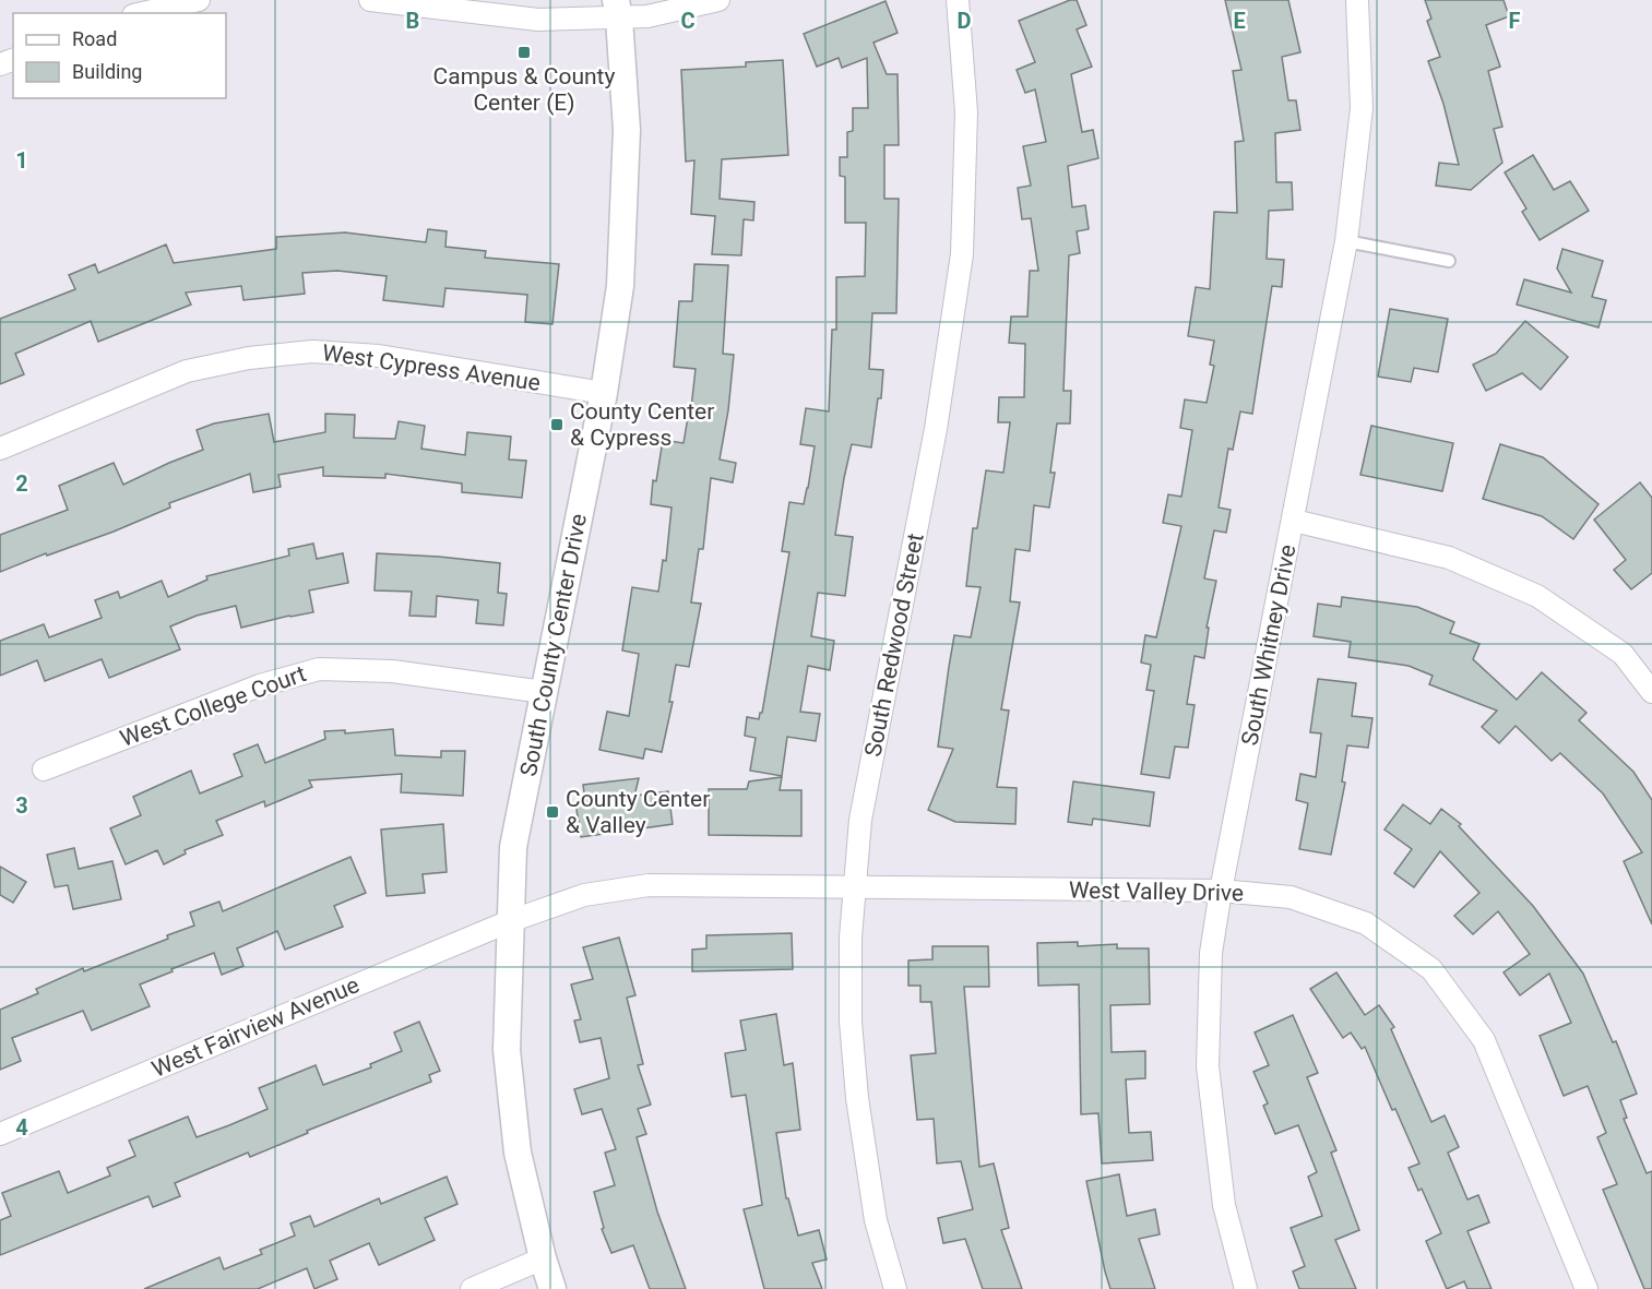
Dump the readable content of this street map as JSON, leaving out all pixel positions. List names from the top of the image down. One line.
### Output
{"streets":{"street":["West Cypress Avenue","South County Center Drive","South Redwood Street","South Whitney Drive","West College Court","West Valley Drive","West Fairview Avenue"]},"crossings":[["West Cypress Avenue","South County Center Drive"],["South County Center Drive","West College Court"],["South County Center Drive","West Valley Drive"],["South County Center Drive","West Fairview Avenue"],["South Redwood Street","West Valley Drive"],["South Whitney Drive","West Valley Drive"],["West Valley Drive","West Fairview Avenue"]],"places":{"transit":["Campus & County Center (E)","County Center & Cypress","County Center & Valley"]},"legend":["Road","Building"],"grid":{"columns":["B","C","D","E","F"],"rows":["1","2","3","4"]}}
